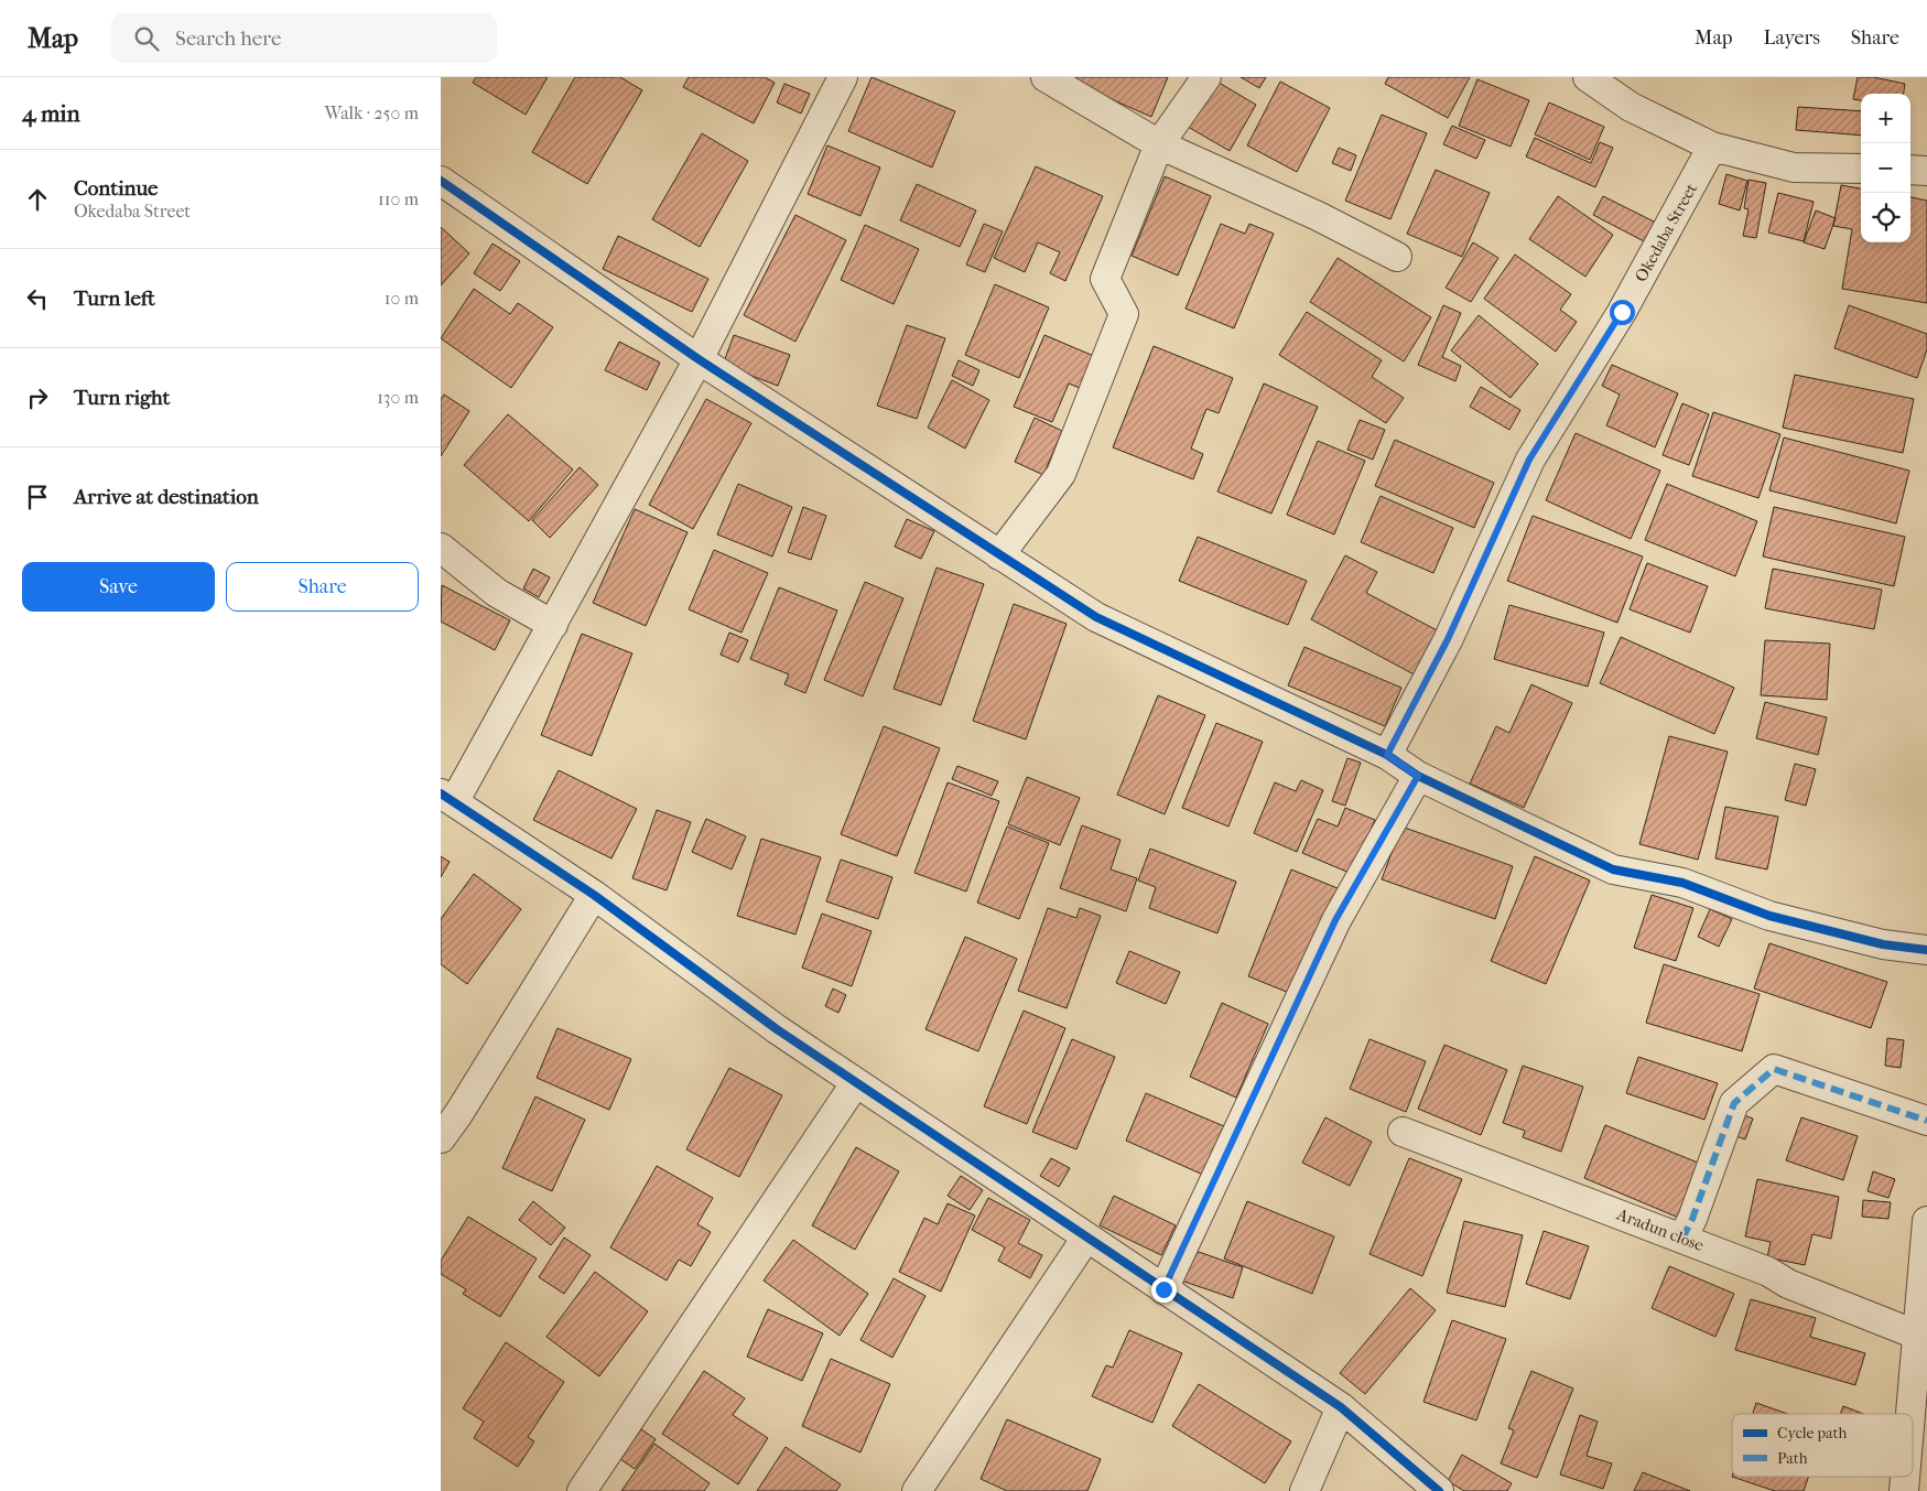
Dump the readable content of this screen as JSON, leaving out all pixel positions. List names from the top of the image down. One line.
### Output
{"streets":{"street":["Okedaba Street","Aradun close"]},"legend":["Cycle path","Path"],"page":{"header":"Map","search":"Search here","nav":["Map","Layers","Share"],"heading":["4 min","Walk · 250 m"],"map_buttons":["+","−"],"list":[["Continue","Okedaba Street","110 m"],["Turn left","10 m"],["Turn right","130 m"],"Arrive at destination"],"buttons":["Save","Share"]}}
